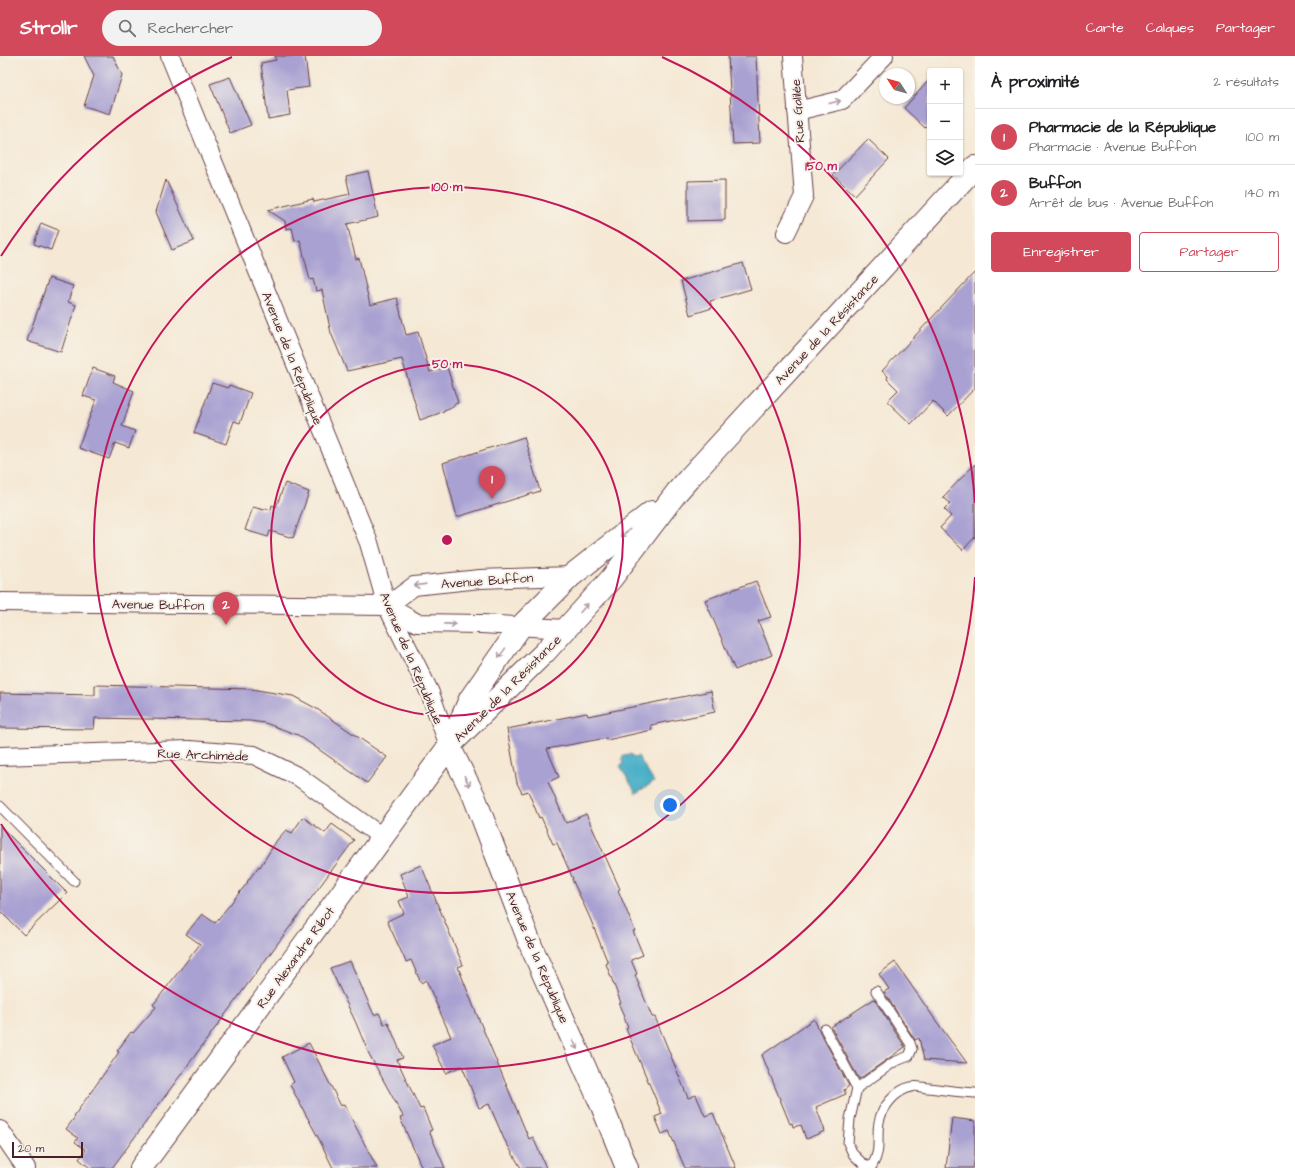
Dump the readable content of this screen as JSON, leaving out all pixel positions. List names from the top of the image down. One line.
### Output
{"streets":{"main road":["Avenue de la Résistance","Avenue de la République","Rue Alexandre Ribot"],"street":["Rue Galilée","Avenue Buffon","Rue Archimède"]},"crossings":[["Avenue de la Résistance","Avenue de la République"],["Avenue de la Résistance","Avenue Buffon"],["Avenue de la Résistance","Rue Alexandre Ribot"],["Avenue de la République","Avenue Buffon"],["Avenue de la République","Rue Alexandre Ribot"],["Rue Archimède","Rue Alexandre Ribot"]],"one_way":["Avenue de la République"],"scale_bar":"20 m","north":"top left","page":{"header":"Strollr","search":"Rechercher","nav":["Carte","Calques","Partager"],"heading":["À proximité","2 résultats"],"map_buttons":["+","−"],"list":[{"mark":"1","name":"Pharmacie de la République","note":"Pharmacie · Avenue Buffon","value":"100 m"},{"mark":"2","name":"Buffon","note":"Arrêt de bus · Avenue Buffon","value":"140 m"}],"buttons":["Enregistrer","Partager"],"pins":["1","2"],"scale":"20 m"},"rings":["150 m","100 m","50 m"]}
